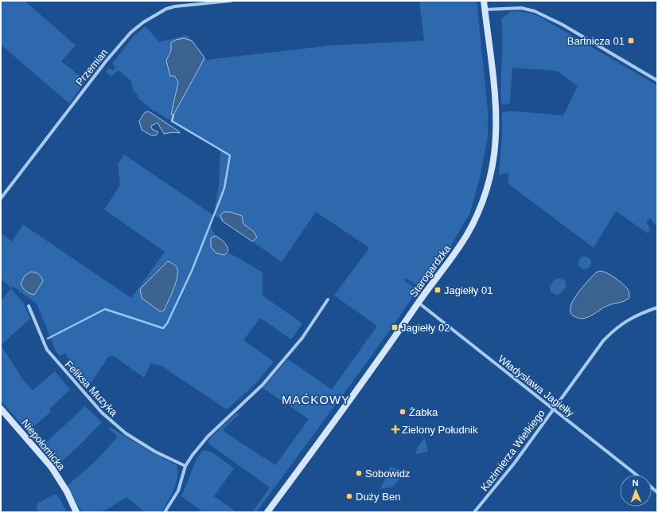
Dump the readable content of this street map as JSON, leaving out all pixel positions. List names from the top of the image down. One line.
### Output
{"streets":{"main road":["Starogardzka","Niepołomicka"],"street":["Przemian","Władysława Jagiełły","Feliksa Muzyka","Kazimierza Wielkiego"]},"crossings":[["Starogardzka","Władysława Jagiełły"],["Władysława Jagiełły","Kazimierza Wielkiego"]],"districts":["MAĆKOWY"],"places":{"transit":["Bartnicza 01","Jagiełły 01","Jagiełły 02"],"other":["Żabka","Sobowidz","Duży Ben"],"health":["Zielony Południk"]},"north":"top"}
